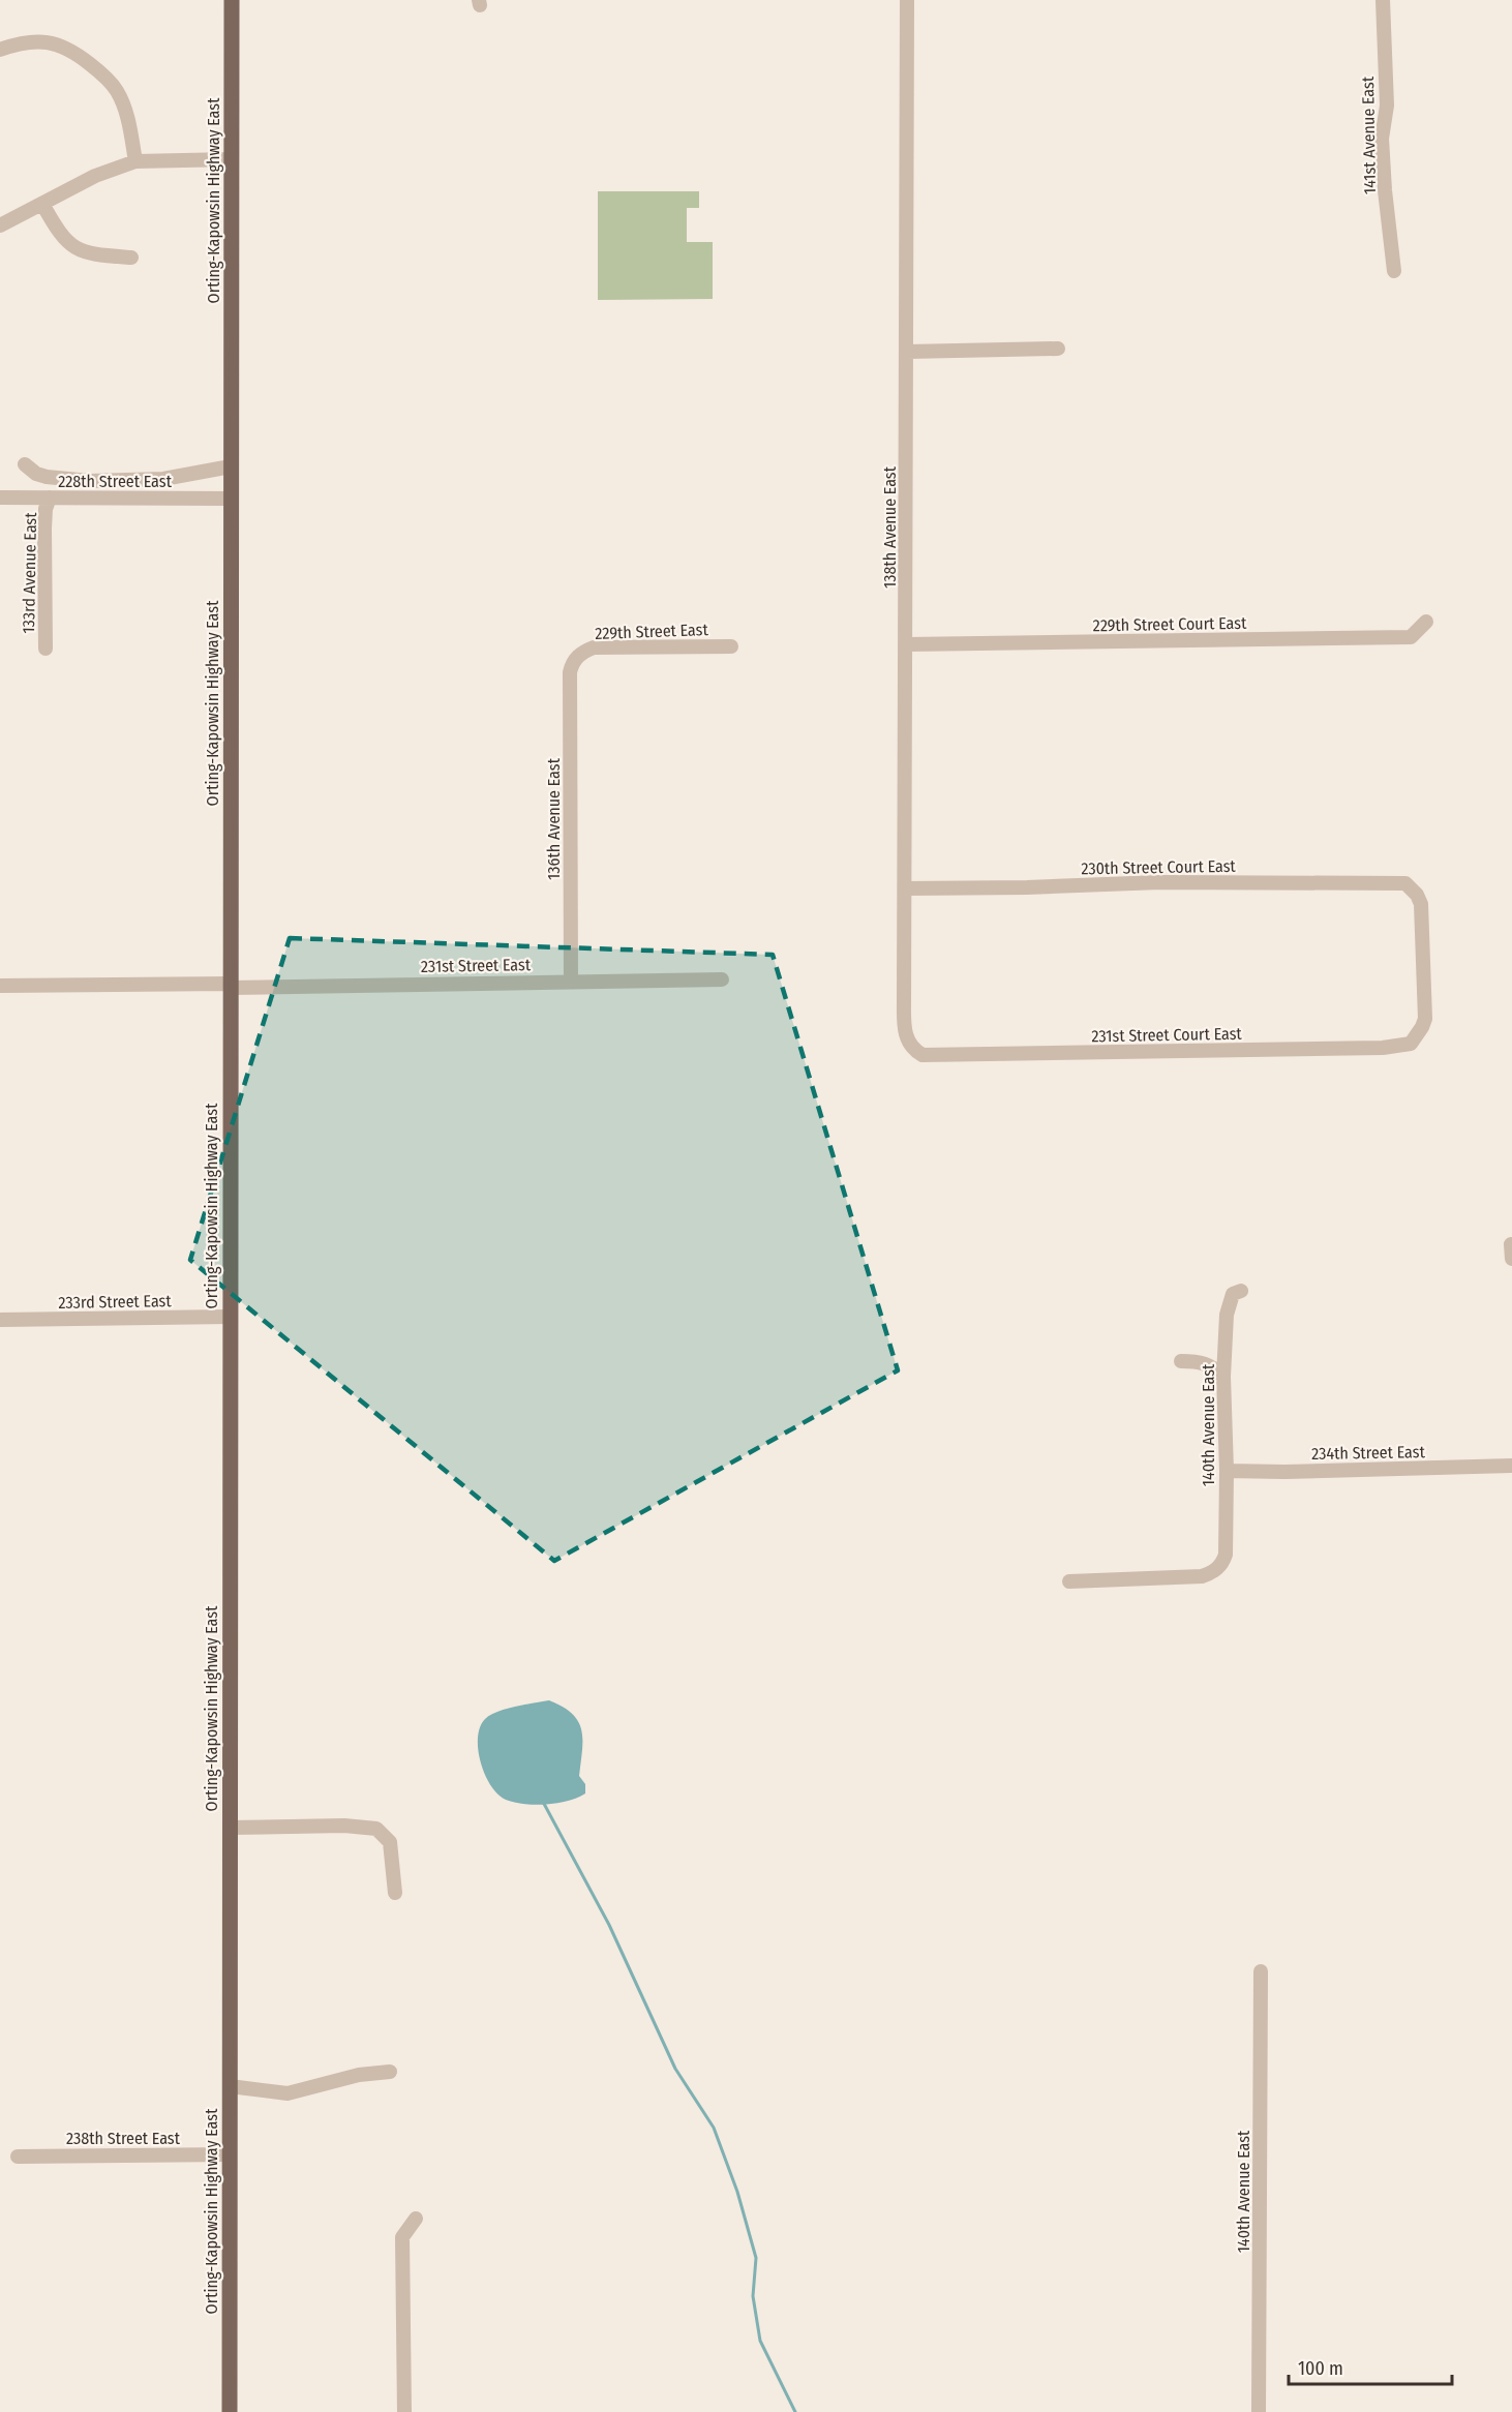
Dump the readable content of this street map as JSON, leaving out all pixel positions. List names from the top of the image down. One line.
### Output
{"streets":{"main road":["Orting-Kapowsin Highway East"],"street":["141st Avenue East","228th Street East","138th Avenue East","133rd Avenue East","229th Street Court East","229th Street East","136th Avenue East","230th Street Court East","231st Street East","231st Street Court East","233rd Street East","140th Avenue East","234th Street East","238th Street East"]},"crossings":[["Orting-Kapowsin Highway East","228th Street East"],["Orting-Kapowsin Highway East","231st Street East"],["Orting-Kapowsin Highway East","233rd Street East"],["Orting-Kapowsin Highway East","238th Street East"],["228th Street East","133rd Avenue East"],["138th Avenue East","229th Street Court East"],["138th Avenue East","230th Street Court East"],["138th Avenue East","231st Street Court East"],["229th Street East","136th Avenue East"],["136th Avenue East","231st Street East"],["230th Street Court East","231st Street Court East"],["140th Avenue East","234th Street East"]],"scale_bar":"100 m"}
